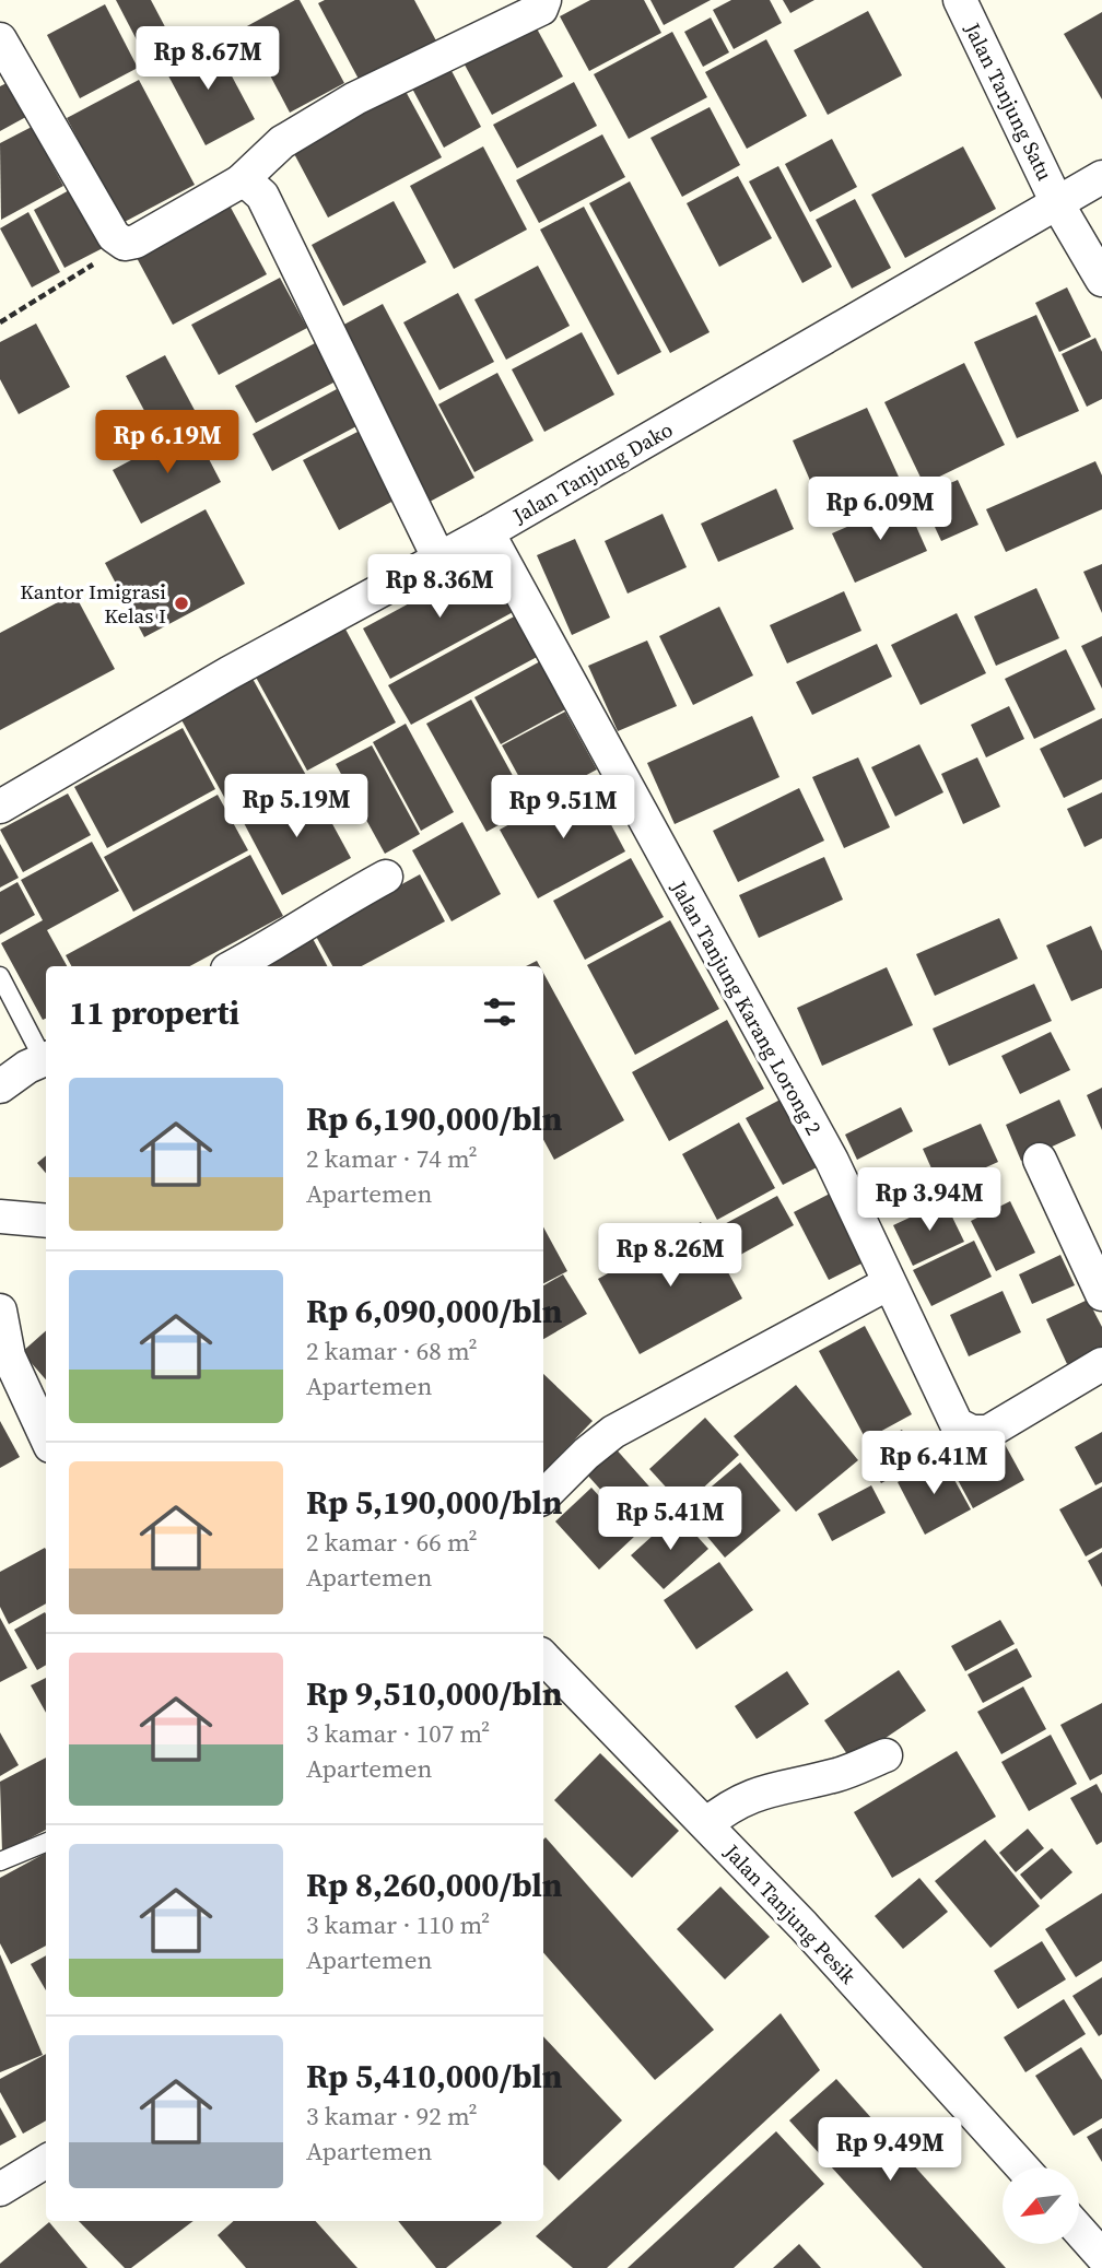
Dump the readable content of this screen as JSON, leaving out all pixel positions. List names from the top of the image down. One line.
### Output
{"streets":{"street":["Jalan Tanjung Satu","Jalan Tanjung Dako","Jalan Tanjung Karang Lorong 2","Jalan Tanjung Pesik"]},"crossings":[["Jalan Tanjung Satu","Jalan Tanjung Dako"],["Jalan Tanjung Dako","Jalan Tanjung Karang Lorong 2"]],"places":["Kantor Imigrasi Kelas I"],"north":"bottom left","page":{"price":["Rp 8.67M","Rp 6.19M","Rp 6.09M","Rp 8.36M","Rp 5.19M","Rp 9.51M","Rp 3.94M","Rp 8.26M","Rp 6.41M","Rp 5.41M","Rp 9.49M"],"heading":"11 properti","list":[{"name":"Rp 6,190,000/bln","note":"2 kamar · 74 m² · Apartemen"},{"name":"Rp 6,090,000/bln","note":"2 kamar · 68 m² · Apartemen"},{"name":"Rp 5,190,000/bln","note":"2 kamar · 66 m² · Apartemen"},{"name":"Rp 9,510,000/bln","note":"3 kamar · 107 m² · Apartemen"},{"name":"Rp 8,260,000/bln","note":"3 kamar · 110 m² · Apartemen"},{"name":"Rp 5,410,000/bln","note":"3 kamar · 92 m² · Apartemen"}]}}
